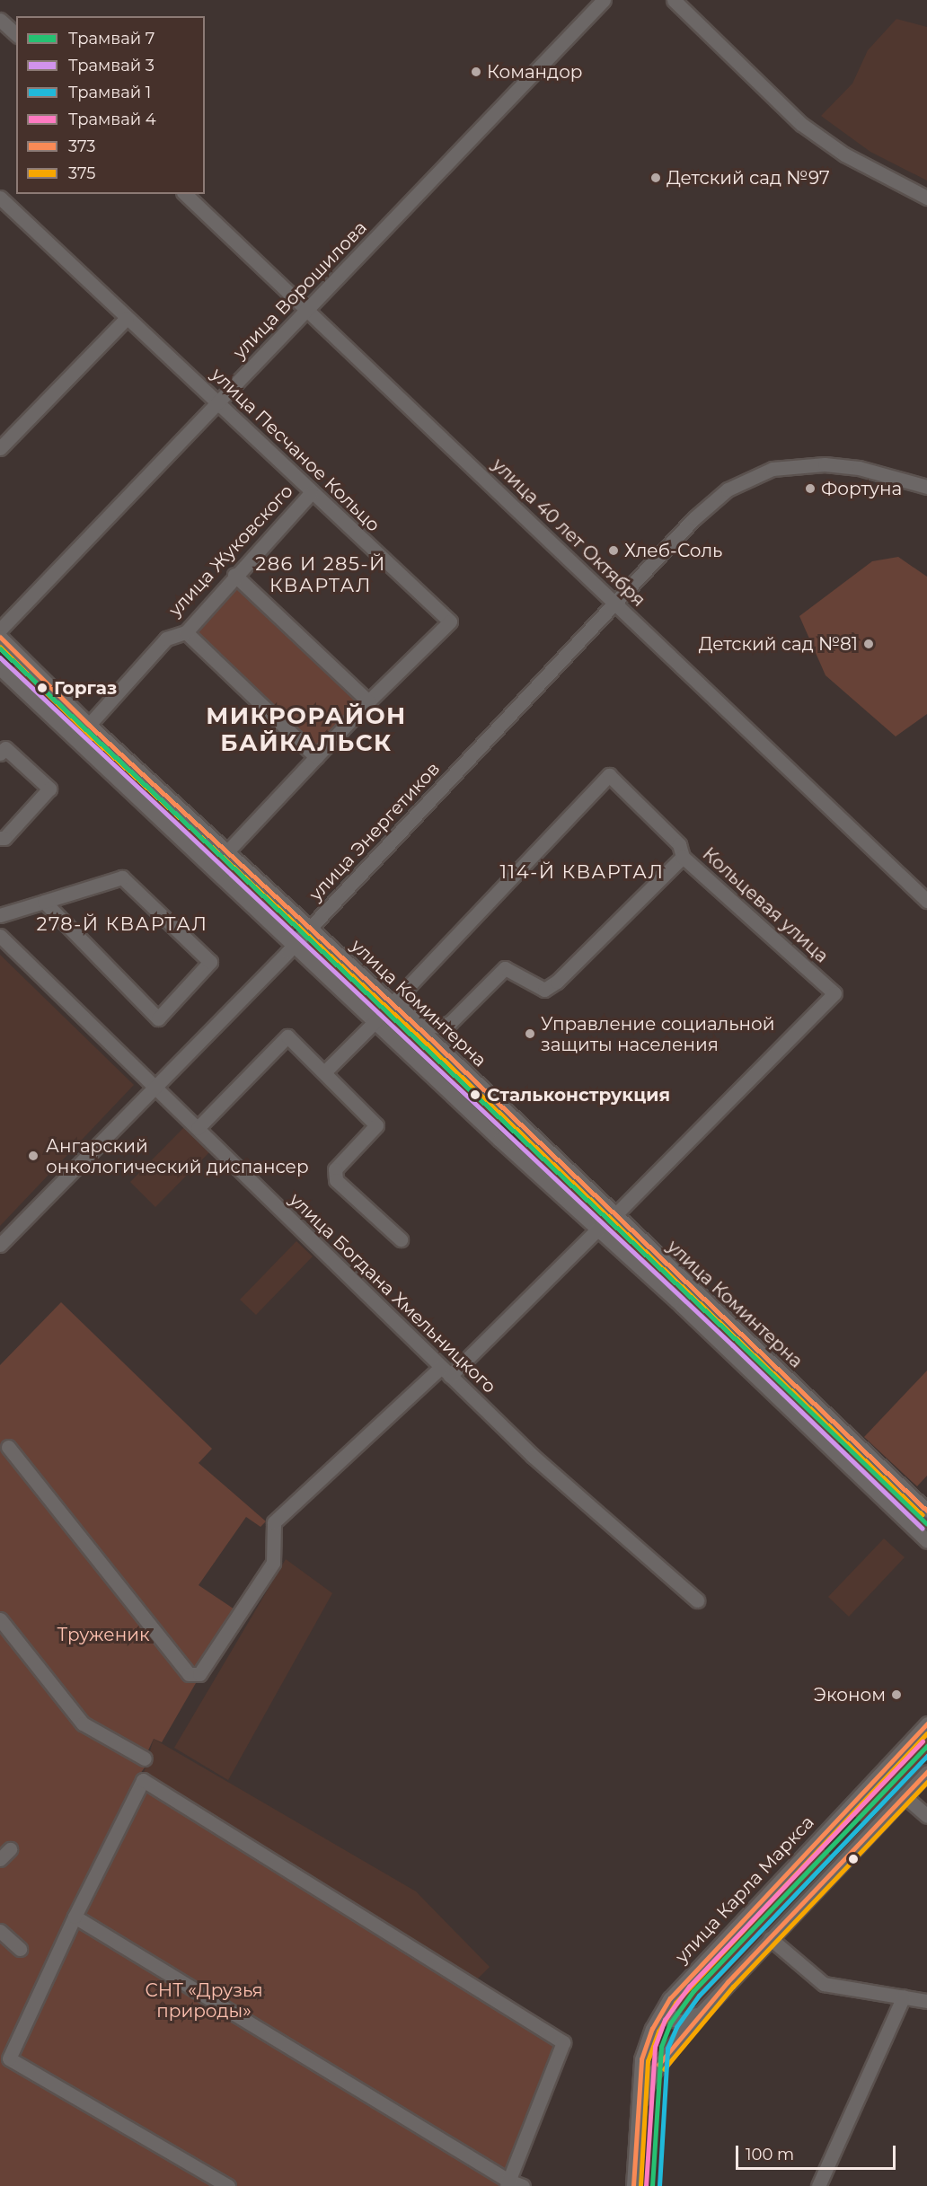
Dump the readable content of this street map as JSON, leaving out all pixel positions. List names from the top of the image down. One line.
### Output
{"streets":{"street":["улица Ворошилова","улица Песчаное Кольцо","улица 40 лет Октября","улица Жуковского","улица Энергетиков","Кольцевая улица","улица Коминтерна","улица Богдана Хмельницкого","улица Карла Маркса"]},"crossings":[["улица Ворошилова","улица Песчаное Кольцо"],["улица Ворошилова","улица 40 лет Октября"],["улица Песчаное Кольцо","улица Жуковского"],["улица Песчаное Кольцо","улица Коминтерна"],["улица 40 лет Октября","улица Энергетиков"],["улица Жуковского","улица Коминтерна"],["улица Энергетиков","улица Коминтерна"],["улица Энергетиков","улица Богдана Хмельницкого"],["Кольцевая улица","улица Коминтерна"]],"districts":["286 И 285-Й КВАРТАЛ","МИКРОРАЙОН БАЙКАЛЬСК","114-Й КВАРТАЛ","278-Й КВАРТАЛ"],"parks":["Труженик","СНТ «Друзья природы»"],"places":["Командор","Детский сад №97","Фортуна","Хлеб-Соль","Детский сад №81","Горгаз","Управление социальной защиты населения","Стальконструкция","Ангарский онкологический диспансер","Эконом"],"lines":["transit line 373","transit line 375","tram line 7","tram line 3","tram line 4","tram line 1"],"legend":["Трамвай 7","Трамвай 3","Трамвай 1","Трамвай 4","373","375"],"scale_bar":"100 m"}
